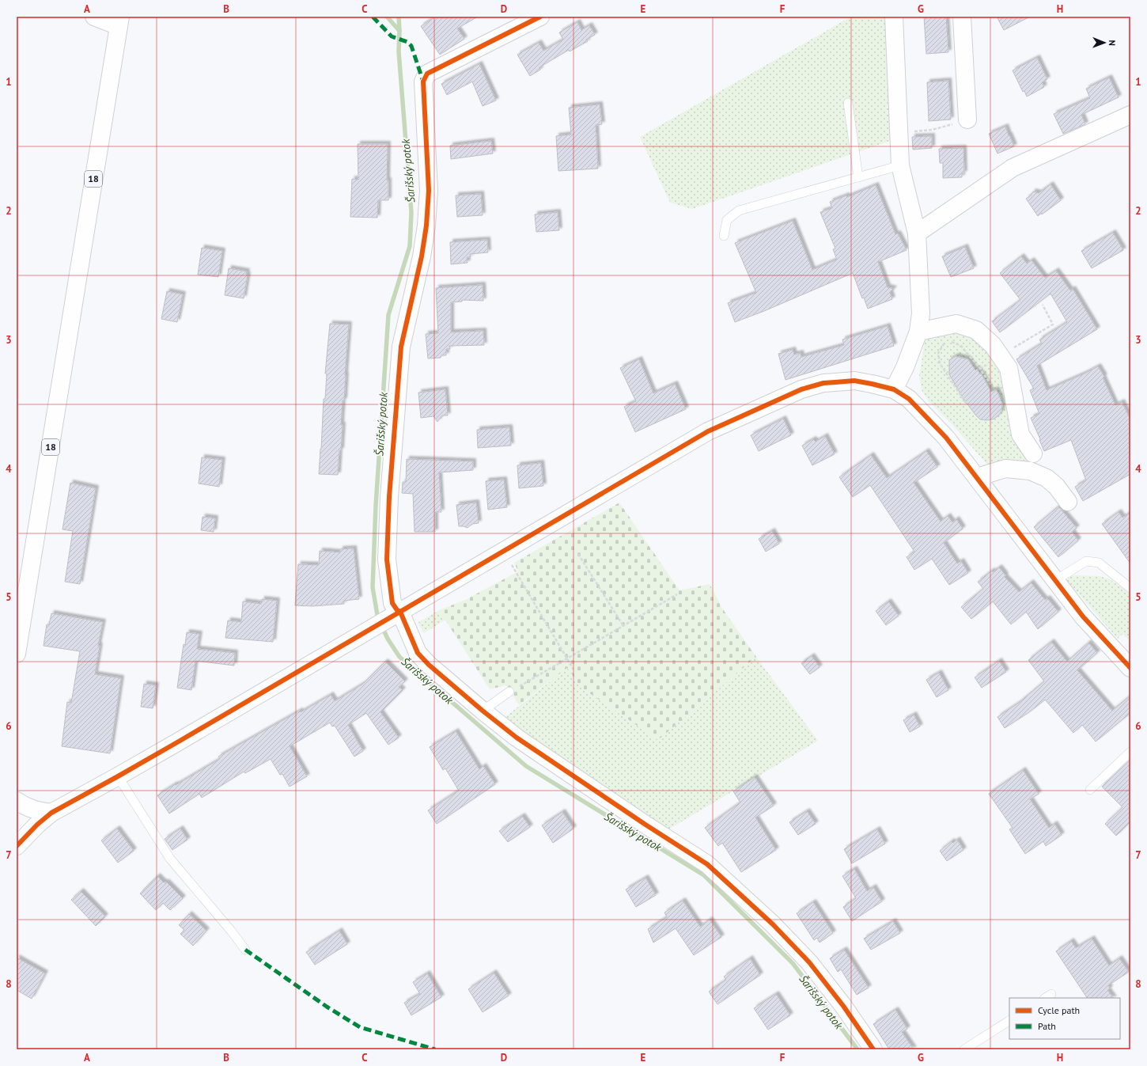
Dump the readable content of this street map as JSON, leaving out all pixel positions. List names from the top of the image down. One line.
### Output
{"streets":{"street":["18"]},"water":["Šarišský potok"],"legend":["Cycle path","Path"],"north":"right","grid":{"columns":["A","B","C","D","E","F","G","H"],"rows":["1","2","3","4","5","6","7","8"]}}
